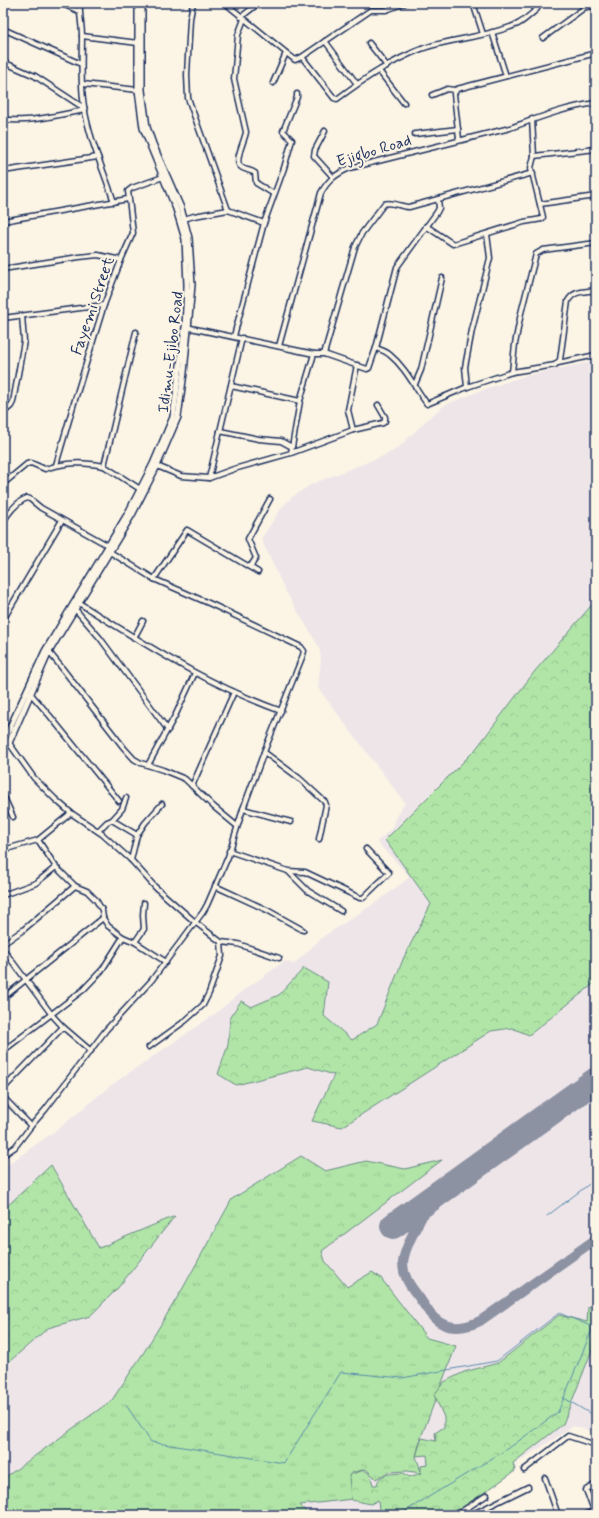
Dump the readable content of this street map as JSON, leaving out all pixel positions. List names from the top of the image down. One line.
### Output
{"streets":{"main road":["Idimu-Ejibo Road"],"street":["Ejigbo Road","Fayemi Street"]}}
